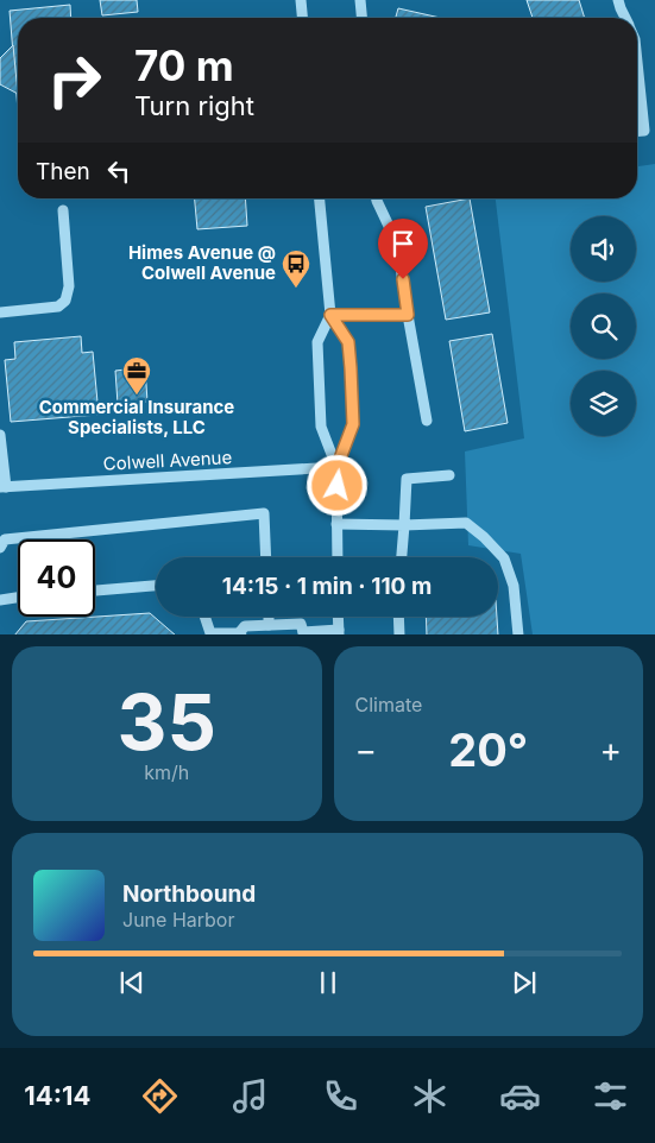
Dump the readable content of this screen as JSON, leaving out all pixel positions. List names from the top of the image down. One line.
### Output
{"streets":{"street":["Colwell Avenue"]},"places":{"bus stop":["Himes Avenue @ Colwell Avenue"],"office":["Commercial Insurance Specialists, LLC"]},"page":{"turn":["70 m","Turn right"],"then":"Then","limit":"40","trip":"14:15 · 1 min · 110 m","tile":[["35","km/h"],"Climate"],"heat":["−","20°","+"],"song":["Northbound","June Harbor"],"tabs":"14:14"}}
